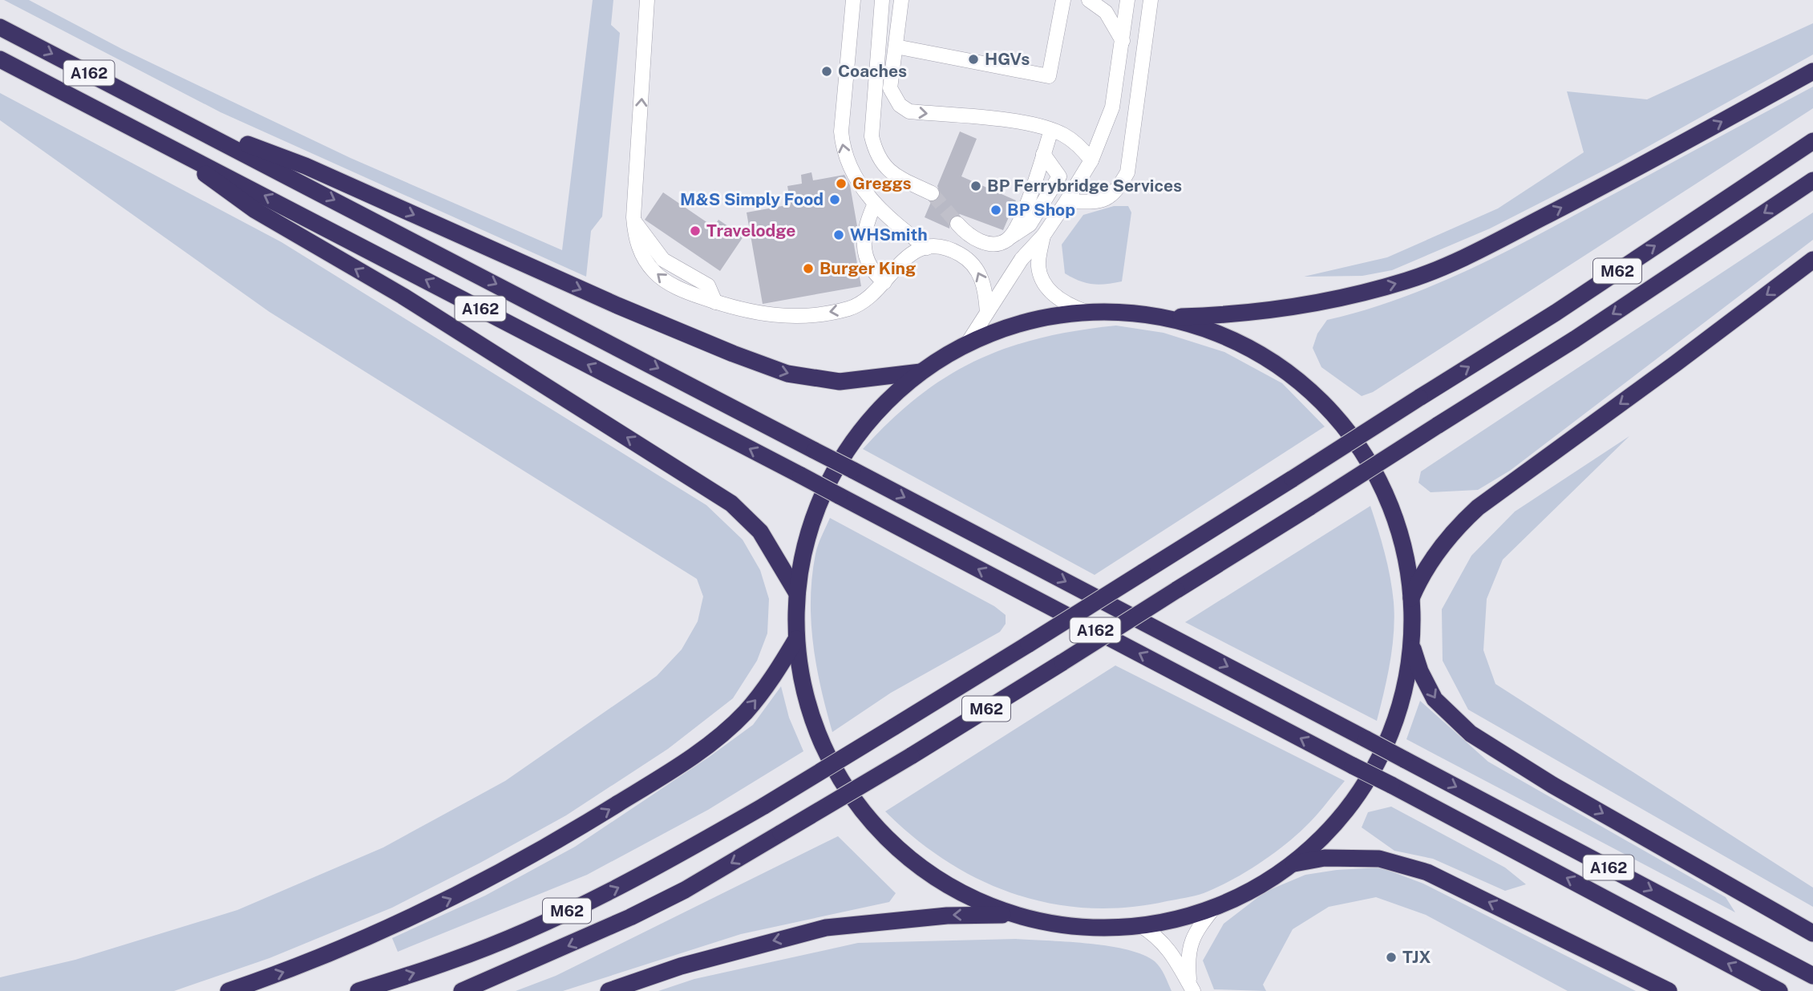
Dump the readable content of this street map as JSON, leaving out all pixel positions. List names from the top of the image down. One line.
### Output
{"streets":{"highway":["A162","M62"]},"places":["HGVs","Coaches","Greggs","BP Ferrybridge Services","M&S Simply Food","BP Shop","Travelodge","WHSmith","Burger King","TJX"]}
